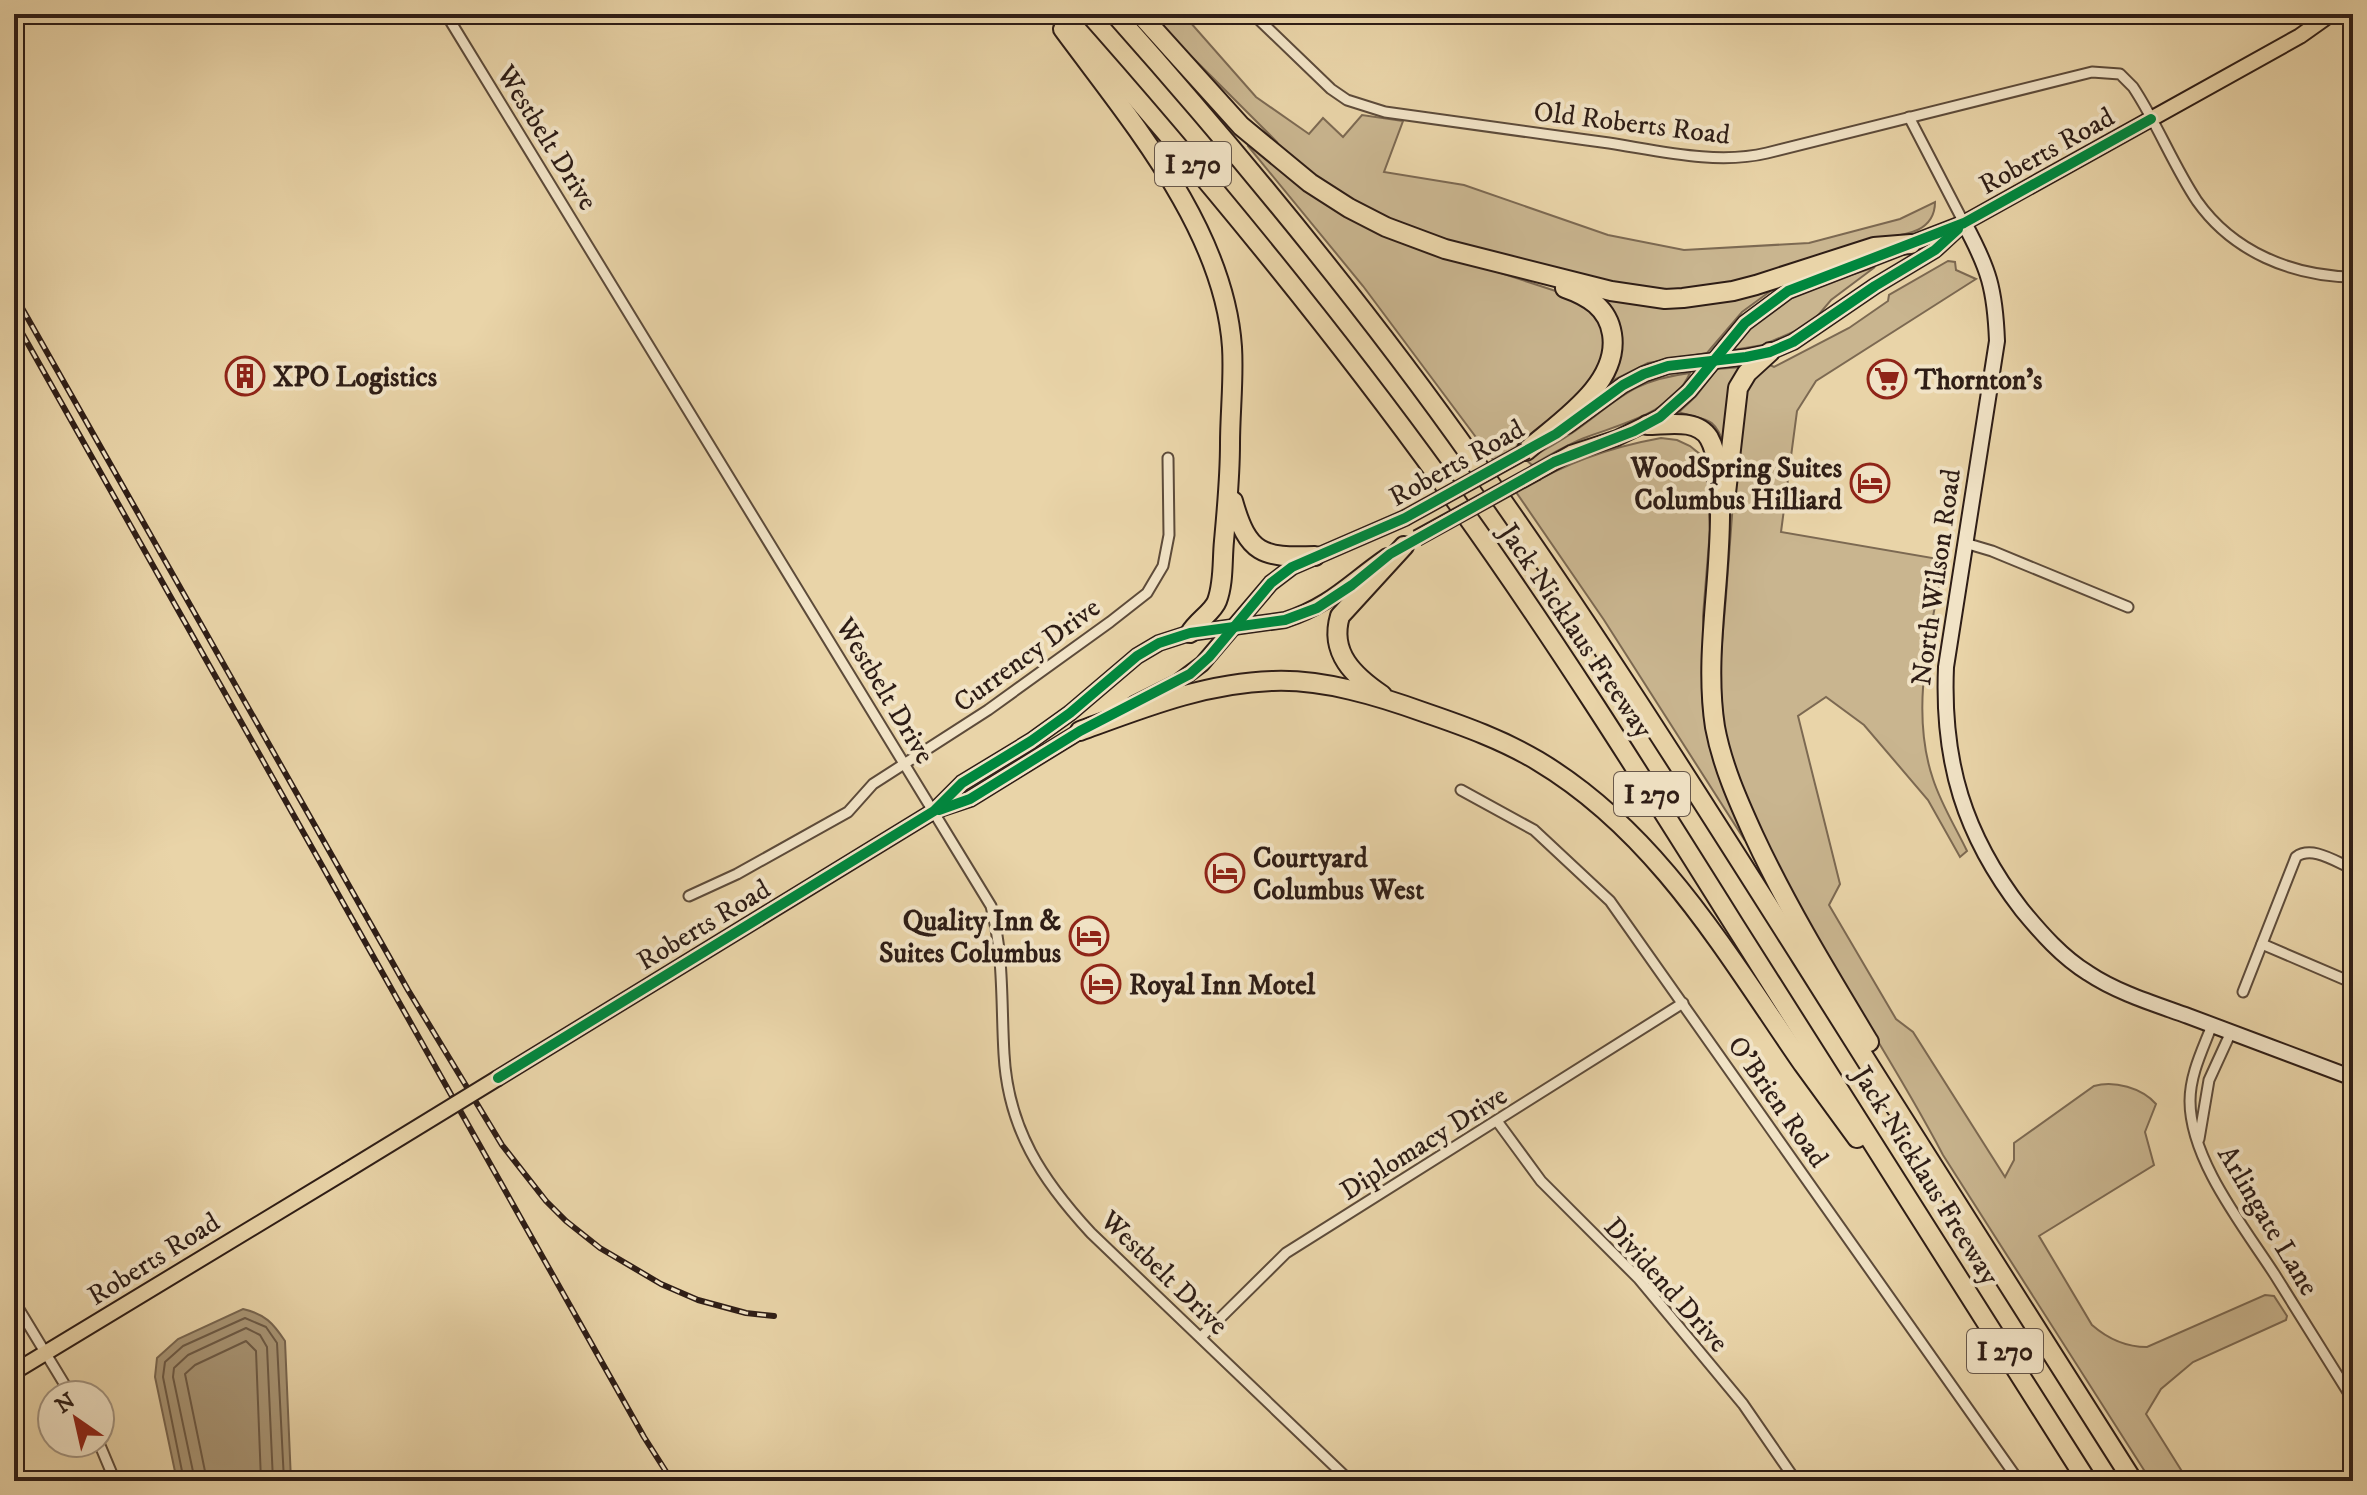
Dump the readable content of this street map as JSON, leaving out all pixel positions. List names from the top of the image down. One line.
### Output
{"streets":{"highway":["I 270","Jack Nicklaus Freeway"],"main road":["Roberts Road","North Wilson Road"],"street":["Old Roberts Road","Westbelt Drive","Currency Drive","O'Brien Road","Diplomacy Drive","Arlingate Lane","Dividend Drive"]},"crossings":[["Old Roberts Road","Roberts Road"],["Old Roberts Road","North Wilson Road"],["Westbelt Drive","Roberts Road"],["Westbelt Drive","Currency Drive"],["Westbelt Drive","Diplomacy Drive"],["Roberts Road","North Wilson Road"],["North Wilson Road","Arlingate Lane"],["O'Brien Road","Diplomacy Drive"],["Diplomacy Drive","Dividend Drive"]],"places":{"building":["XPO Logistics"],"supermarket":["Thornton's"],"hotel":["WoodSpring Suites Columbus Hilliard","Courtyard Columbus West","Quality Inn & Suites Columbus","Royal Inn Motel"]},"north":"top left"}
